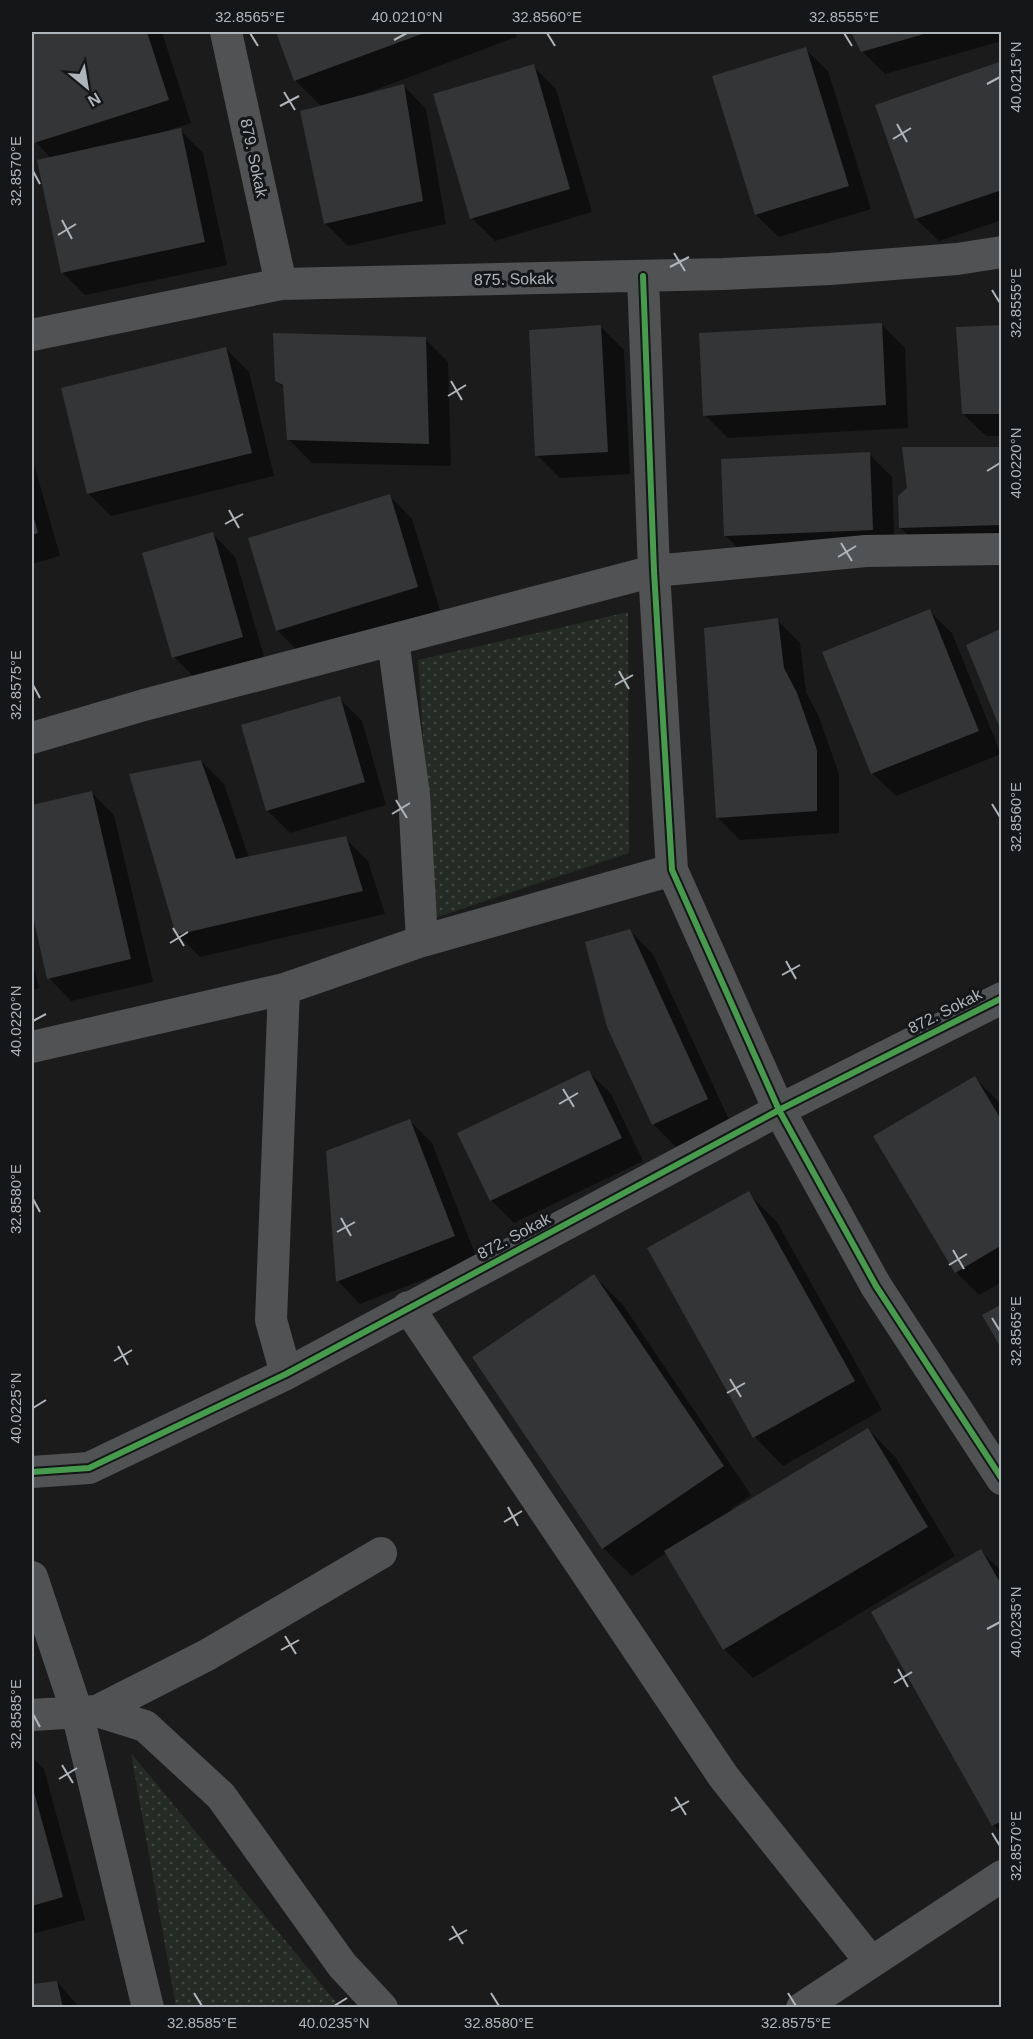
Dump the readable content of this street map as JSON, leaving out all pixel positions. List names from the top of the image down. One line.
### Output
{"streets":{"street":["879. Sokak","875. Sokak","872. Sokak"]},"crossings":[["879. Sokak","875. Sokak"]],"north":"bottom right","coordinates":["32.8565°E","40.0210°N","32.8560°E","32.8555°E","40.0215°N","32.8570°E","40.0220°N","32.8575°E","32.8580°E","40.0225°N","40.0235°N","32.8585°E"]}
